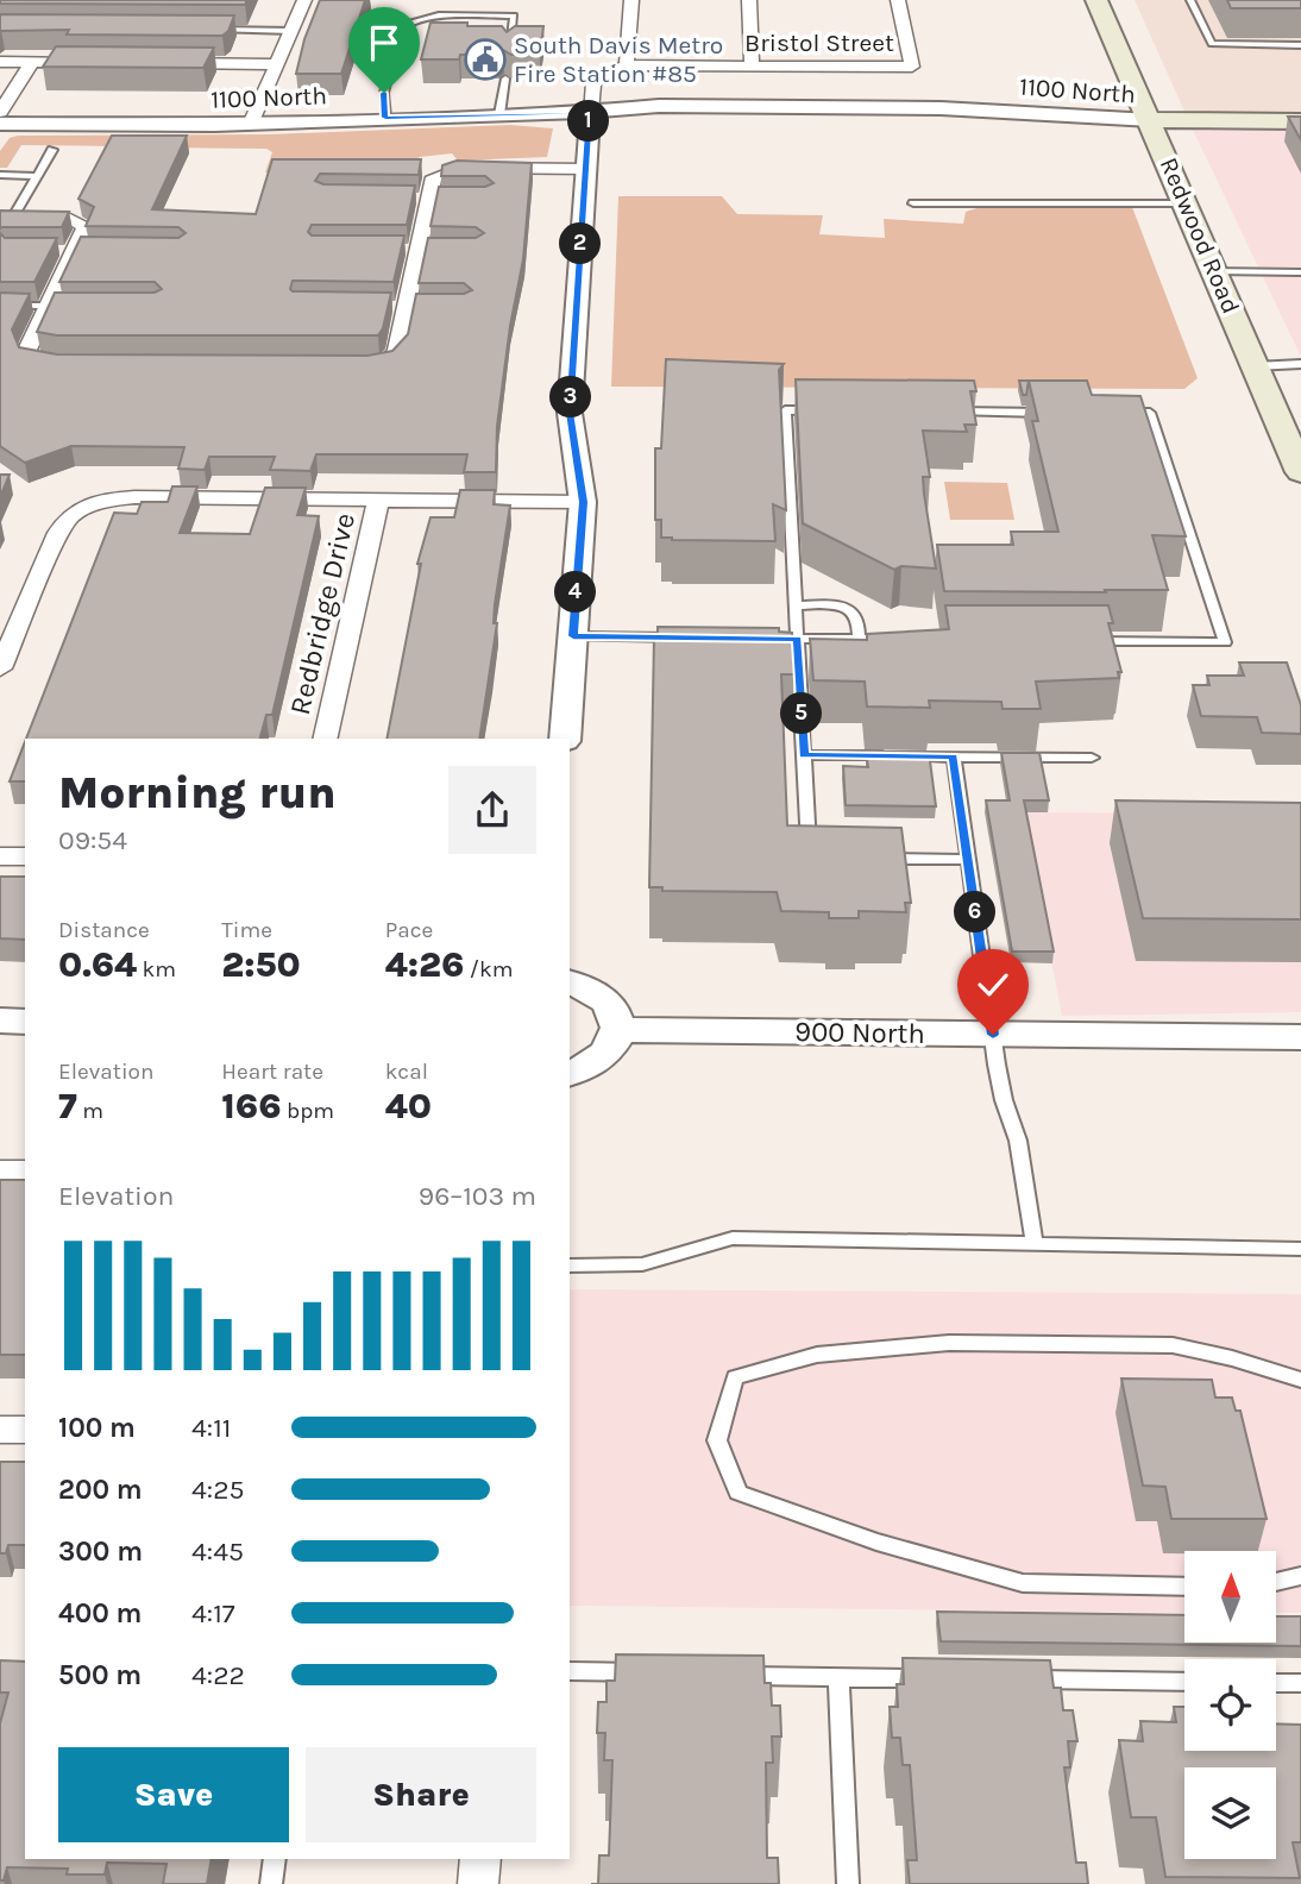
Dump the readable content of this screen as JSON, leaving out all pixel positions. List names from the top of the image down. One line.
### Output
{"streets":{"main road":["Redwood Road"],"street":["Bristol Street","1100 North","Redbridge Drive","900 North"]},"crossings":[["1100 North","Redwood Road"]],"places":{"public building":["South Davis Metro Fire Station #85"]},"north":"top","page":{"pins":["1","2","3","4","5","6"],"heading":["Morning run","09:54"],"stats":[["Distance","0.64 km"],["Time","2:50"],["Pace","4:26 /km"],["Elevation","7 m"],["Heart rate","166 bpm"],["kcal","40"]],"chart":["Elevation","96–103 m"],"list":[{"name":"100 m","note":"4:11"},{"name":"200 m","note":"4:25"},{"name":"300 m","note":"4:45"},{"name":"400 m","note":"4:17"},{"name":"500 m","note":"4:22"}],"buttons":["Save","Share"]}}
